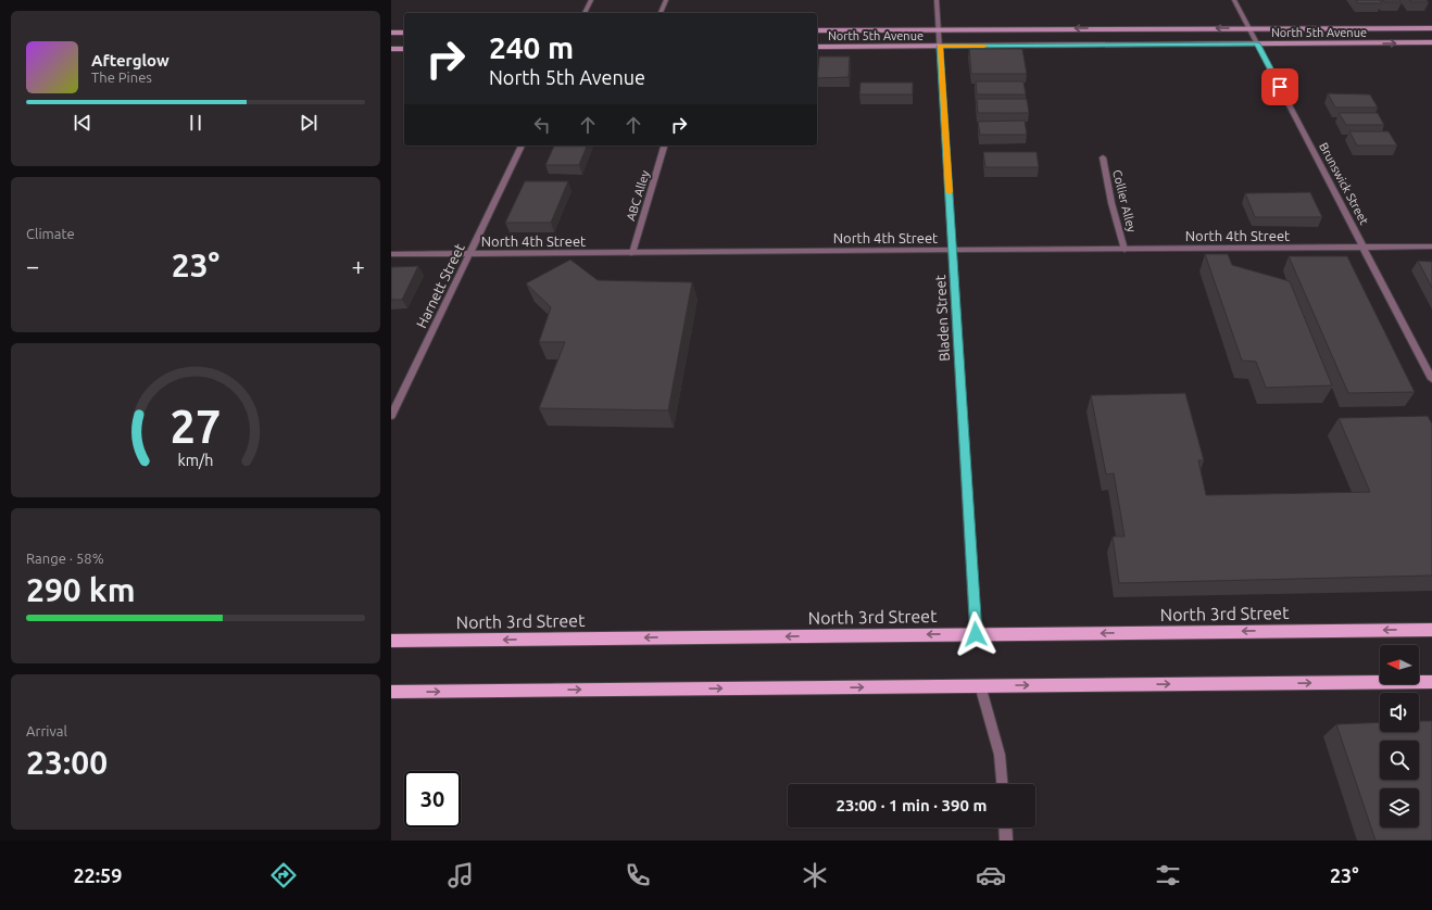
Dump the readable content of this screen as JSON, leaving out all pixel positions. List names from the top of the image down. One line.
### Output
{"streets":{"main road":["North 3rd Street"],"street":["North 5th Avenue","Brunswick Street","ABC Alley","Collier Alley","North 4th Street","Harnett Street","Bladen Street"]},"crossings":[["North 5th Avenue","Brunswick Street"],["North 5th Avenue","Bladen Street"],["Brunswick Street","North 4th Street"],["ABC Alley","North 4th Street"],["Collier Alley","North 4th Street"],["North 4th Street","Harnett Street"],["North 4th Street","Bladen Street"],["Bladen Street","North 3rd Street"]],"north":"left","page":{"turn":["240 m","North 5th Avenue"],"song":["Afterglow","The Pines"],"tile":["Climate",["Range · 58%","290 km"],["Arrival","23:00"]],"heat":["−","23°","+"],"limit":"30","trip":"23:00 · 1 min · 390 m","tabs":["22:59","23°"],"gauge":["27","km/h"]}}
